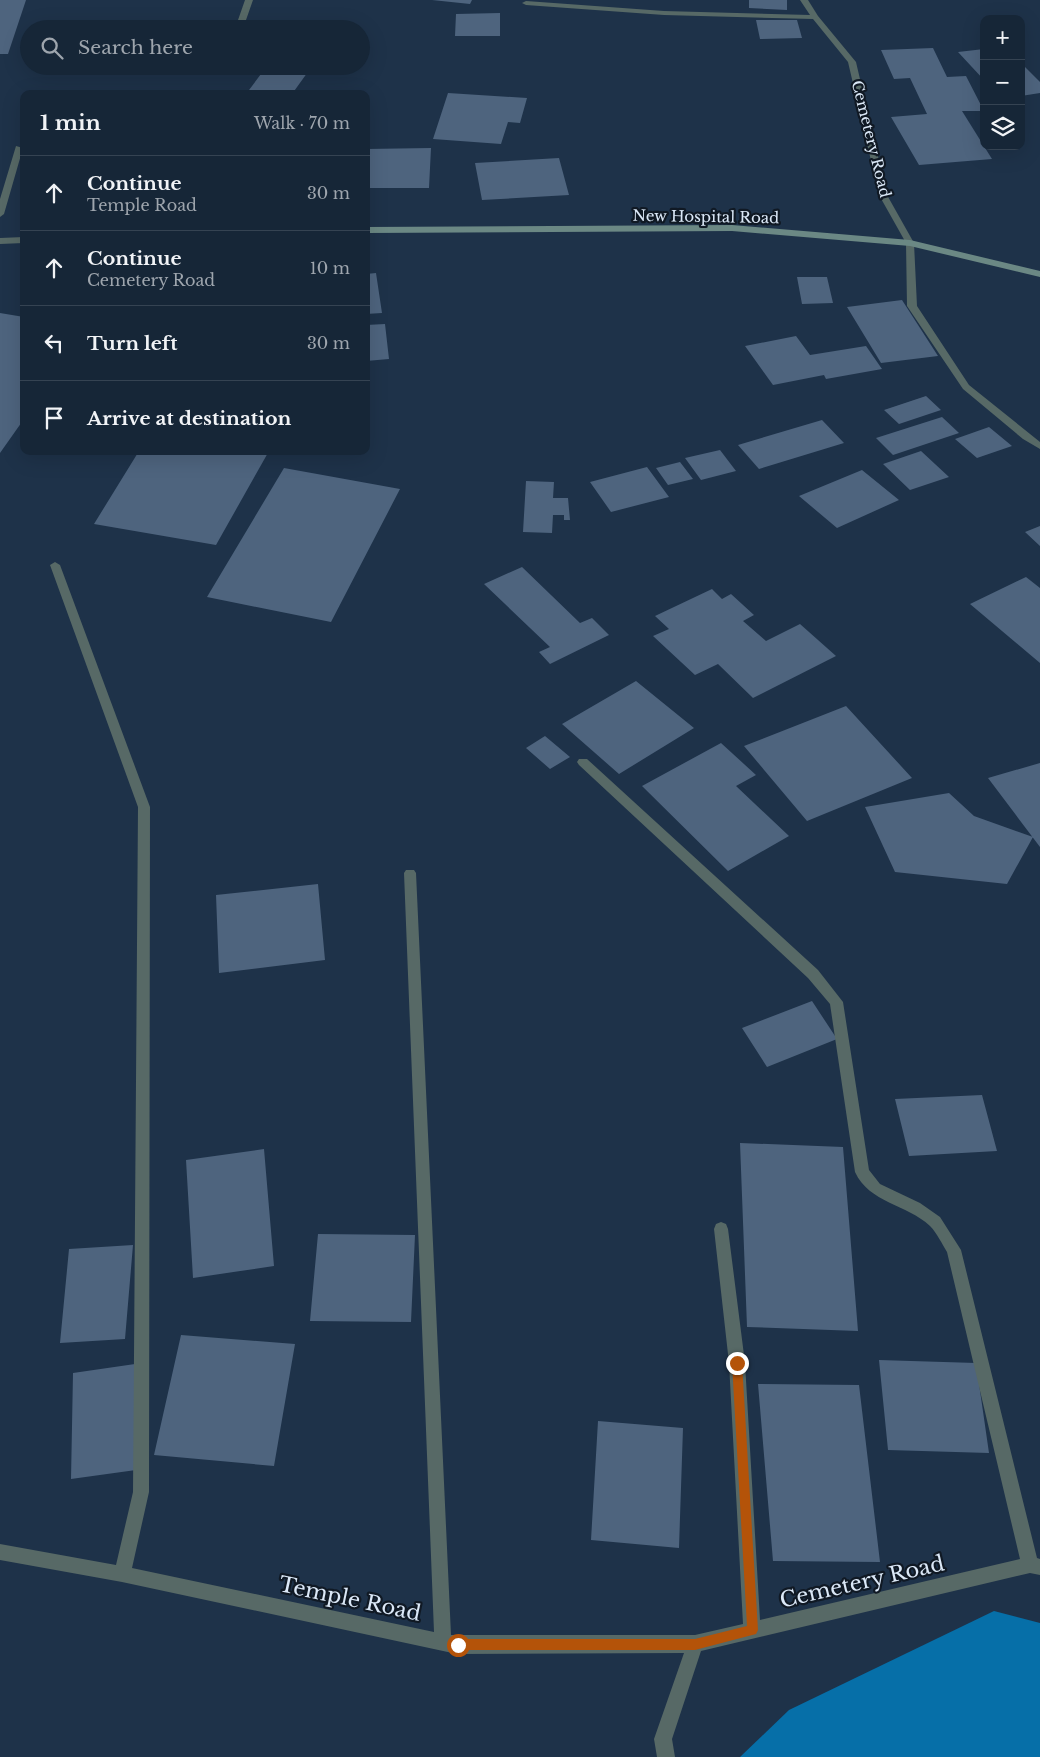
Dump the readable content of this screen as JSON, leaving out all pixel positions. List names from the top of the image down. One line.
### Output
{"streets":{"main road":["New Hospital Road"],"street":["Cemetery Road","Temple Road"]},"crossings":[["Cemetery Road","New Hospital Road"],["Cemetery Road","Temple Road"]],"page":{"map_buttons":["+","−"],"search":"Search here","heading":["1 min","Walk · 70 m"],"list":[["Continue","Temple Road","30 m"],["Continue","Cemetery Road","10 m"],["Turn left","30 m"],"Arrive at destination"]}}
